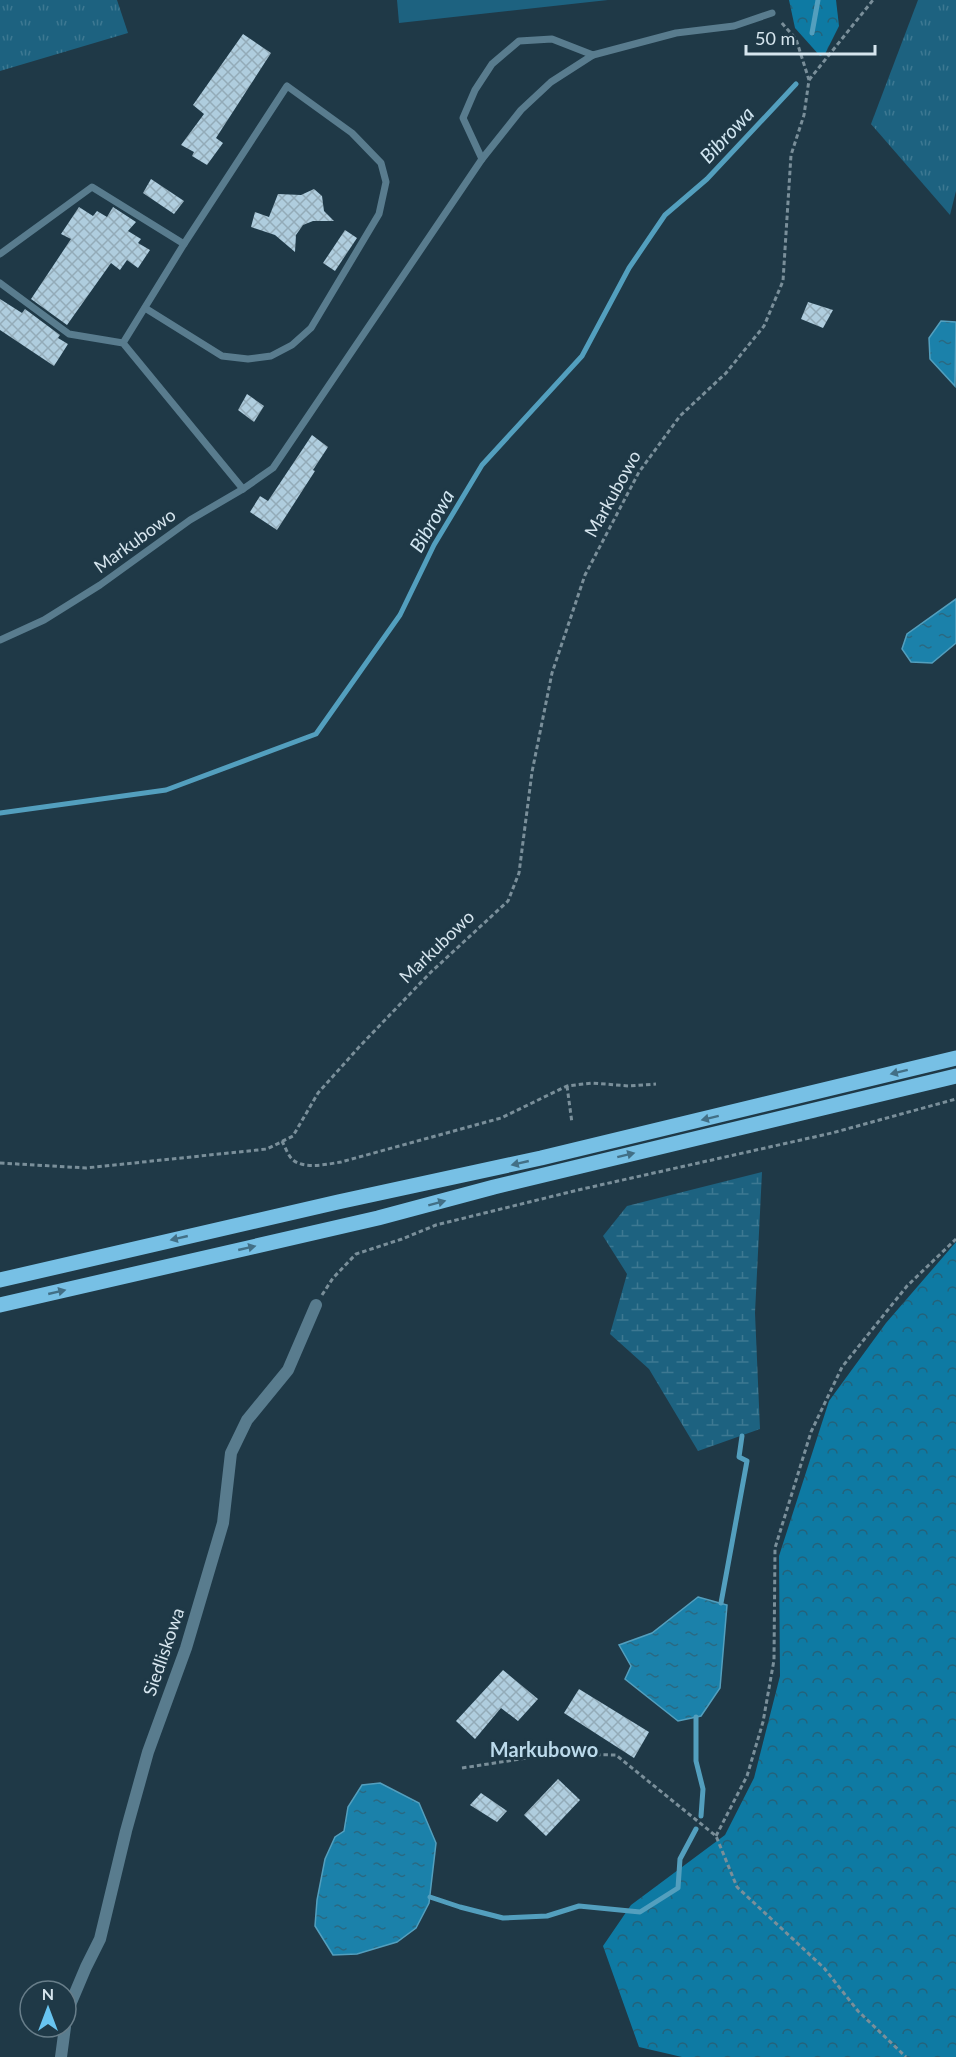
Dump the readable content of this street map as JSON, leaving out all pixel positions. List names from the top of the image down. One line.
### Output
{"streets":{"street":["Siedliskowa"],"lane":["Markubowo"]},"districts":["Markubowo"],"water":["Bibrowa"],"scale_bar":"50 m","north":"top"}
